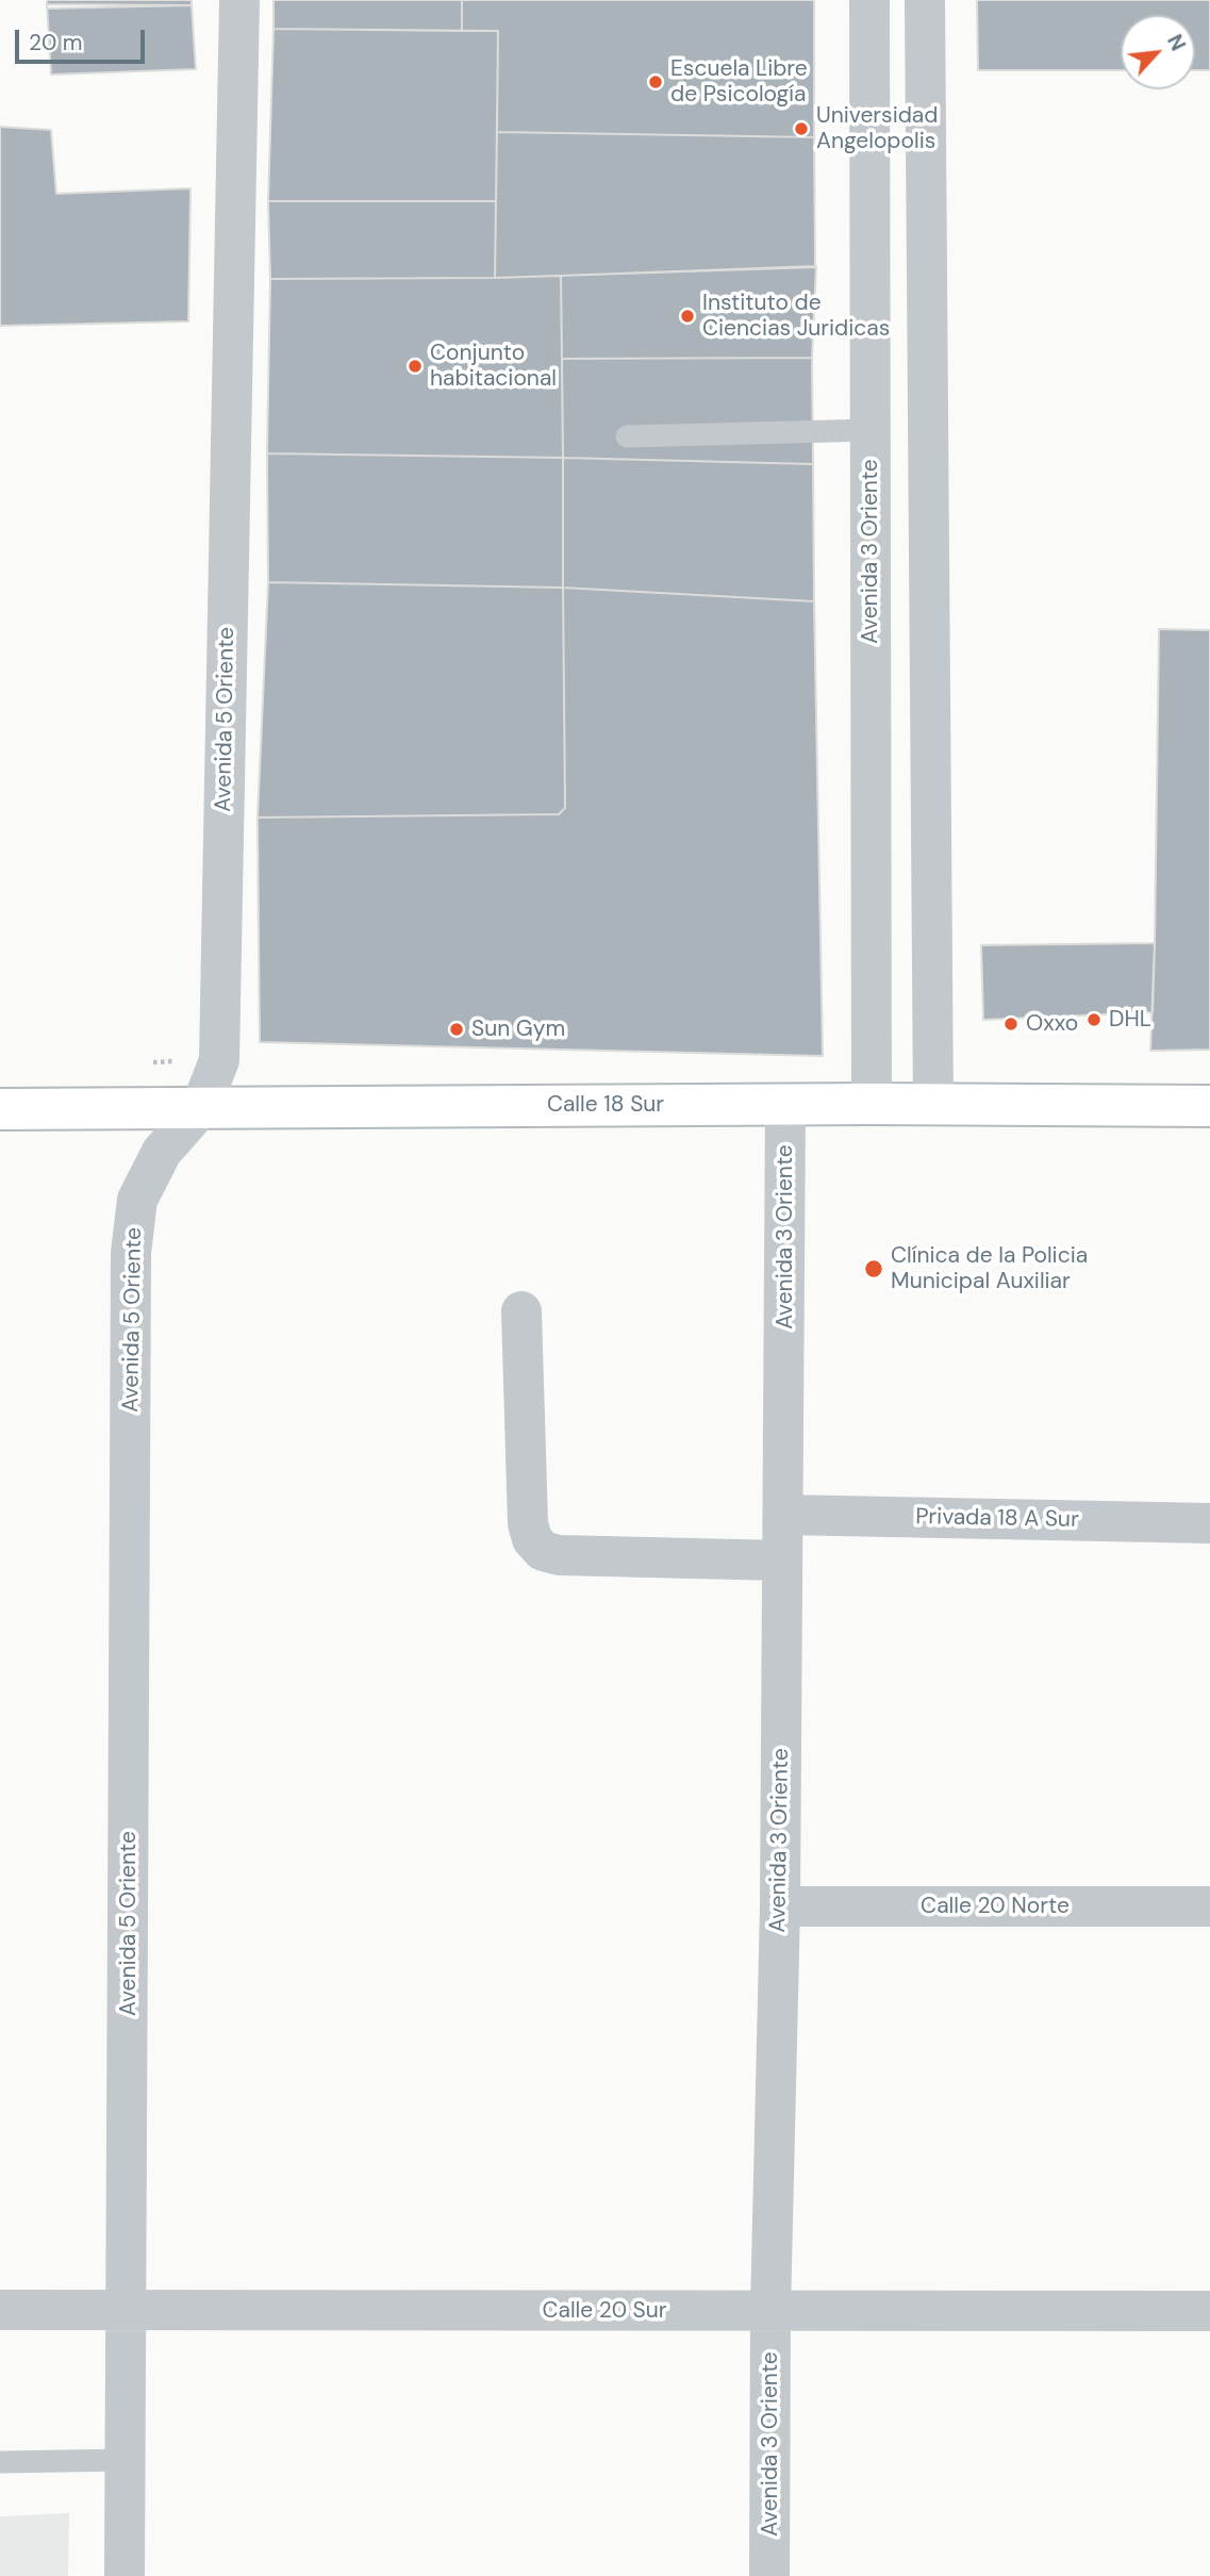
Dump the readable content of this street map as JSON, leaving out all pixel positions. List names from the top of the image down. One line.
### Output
{"streets":{"street":["Avenida 3 Oriente","Avenida 5 Oriente","Calle 18 Sur","Privada 18 A Sur","Calle 20 Norte","Calle 20 Sur"]},"crossings":[["Avenida 3 Oriente","Calle 18 Sur"],["Avenida 3 Oriente","Privada 18 A Sur"],["Avenida 3 Oriente","Calle 20 Norte"],["Avenida 3 Oriente","Calle 20 Sur"],["Avenida 5 Oriente","Calle 18 Sur"],["Avenida 5 Oriente","Calle 20 Sur"]],"places":["Escuela Libre de Psicología","Universidad Angelopolis","Instituto de Ciencias Juridicas","Conjunto habitacional","DHL","Oxxo","Sun Gym","Clínica de la Policia Municipal Auxiliar"],"scale_bar":"20 m","north":"top right"}
